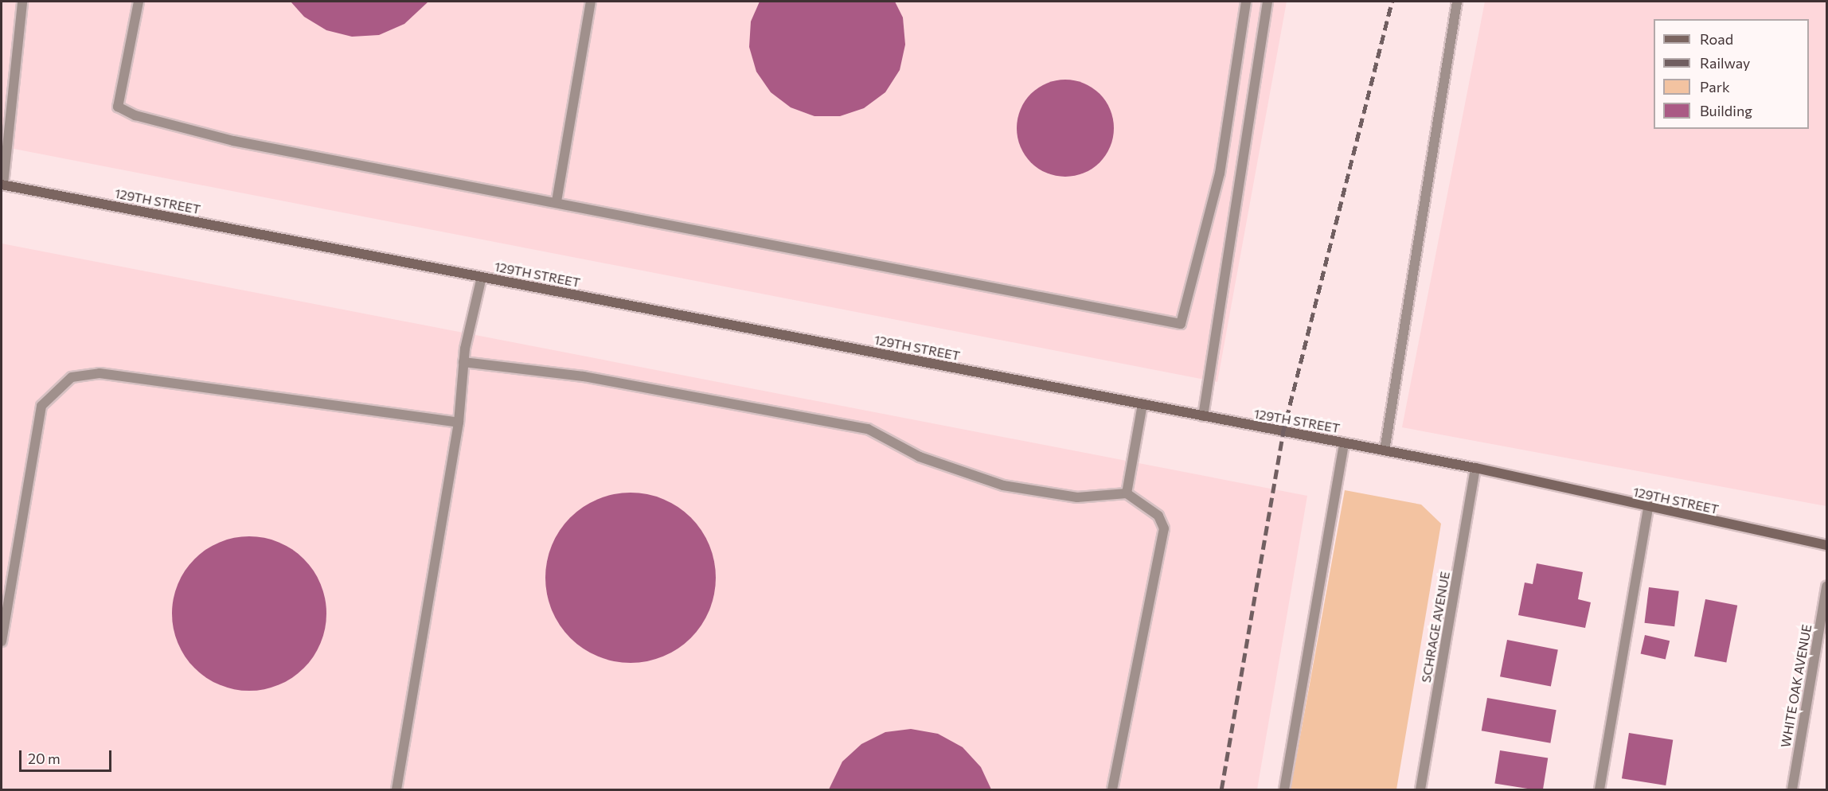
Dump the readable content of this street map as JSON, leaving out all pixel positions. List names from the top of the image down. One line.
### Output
{"streets":{"main road":["129TH STREET"],"street":["SCHRAGE AVENUE","WHITE OAK AVENUE"]},"crossings":[["129TH STREET","SCHRAGE AVENUE"]],"legend":["Road","Railway","Park","Building"],"scale_bar":"20 m"}
